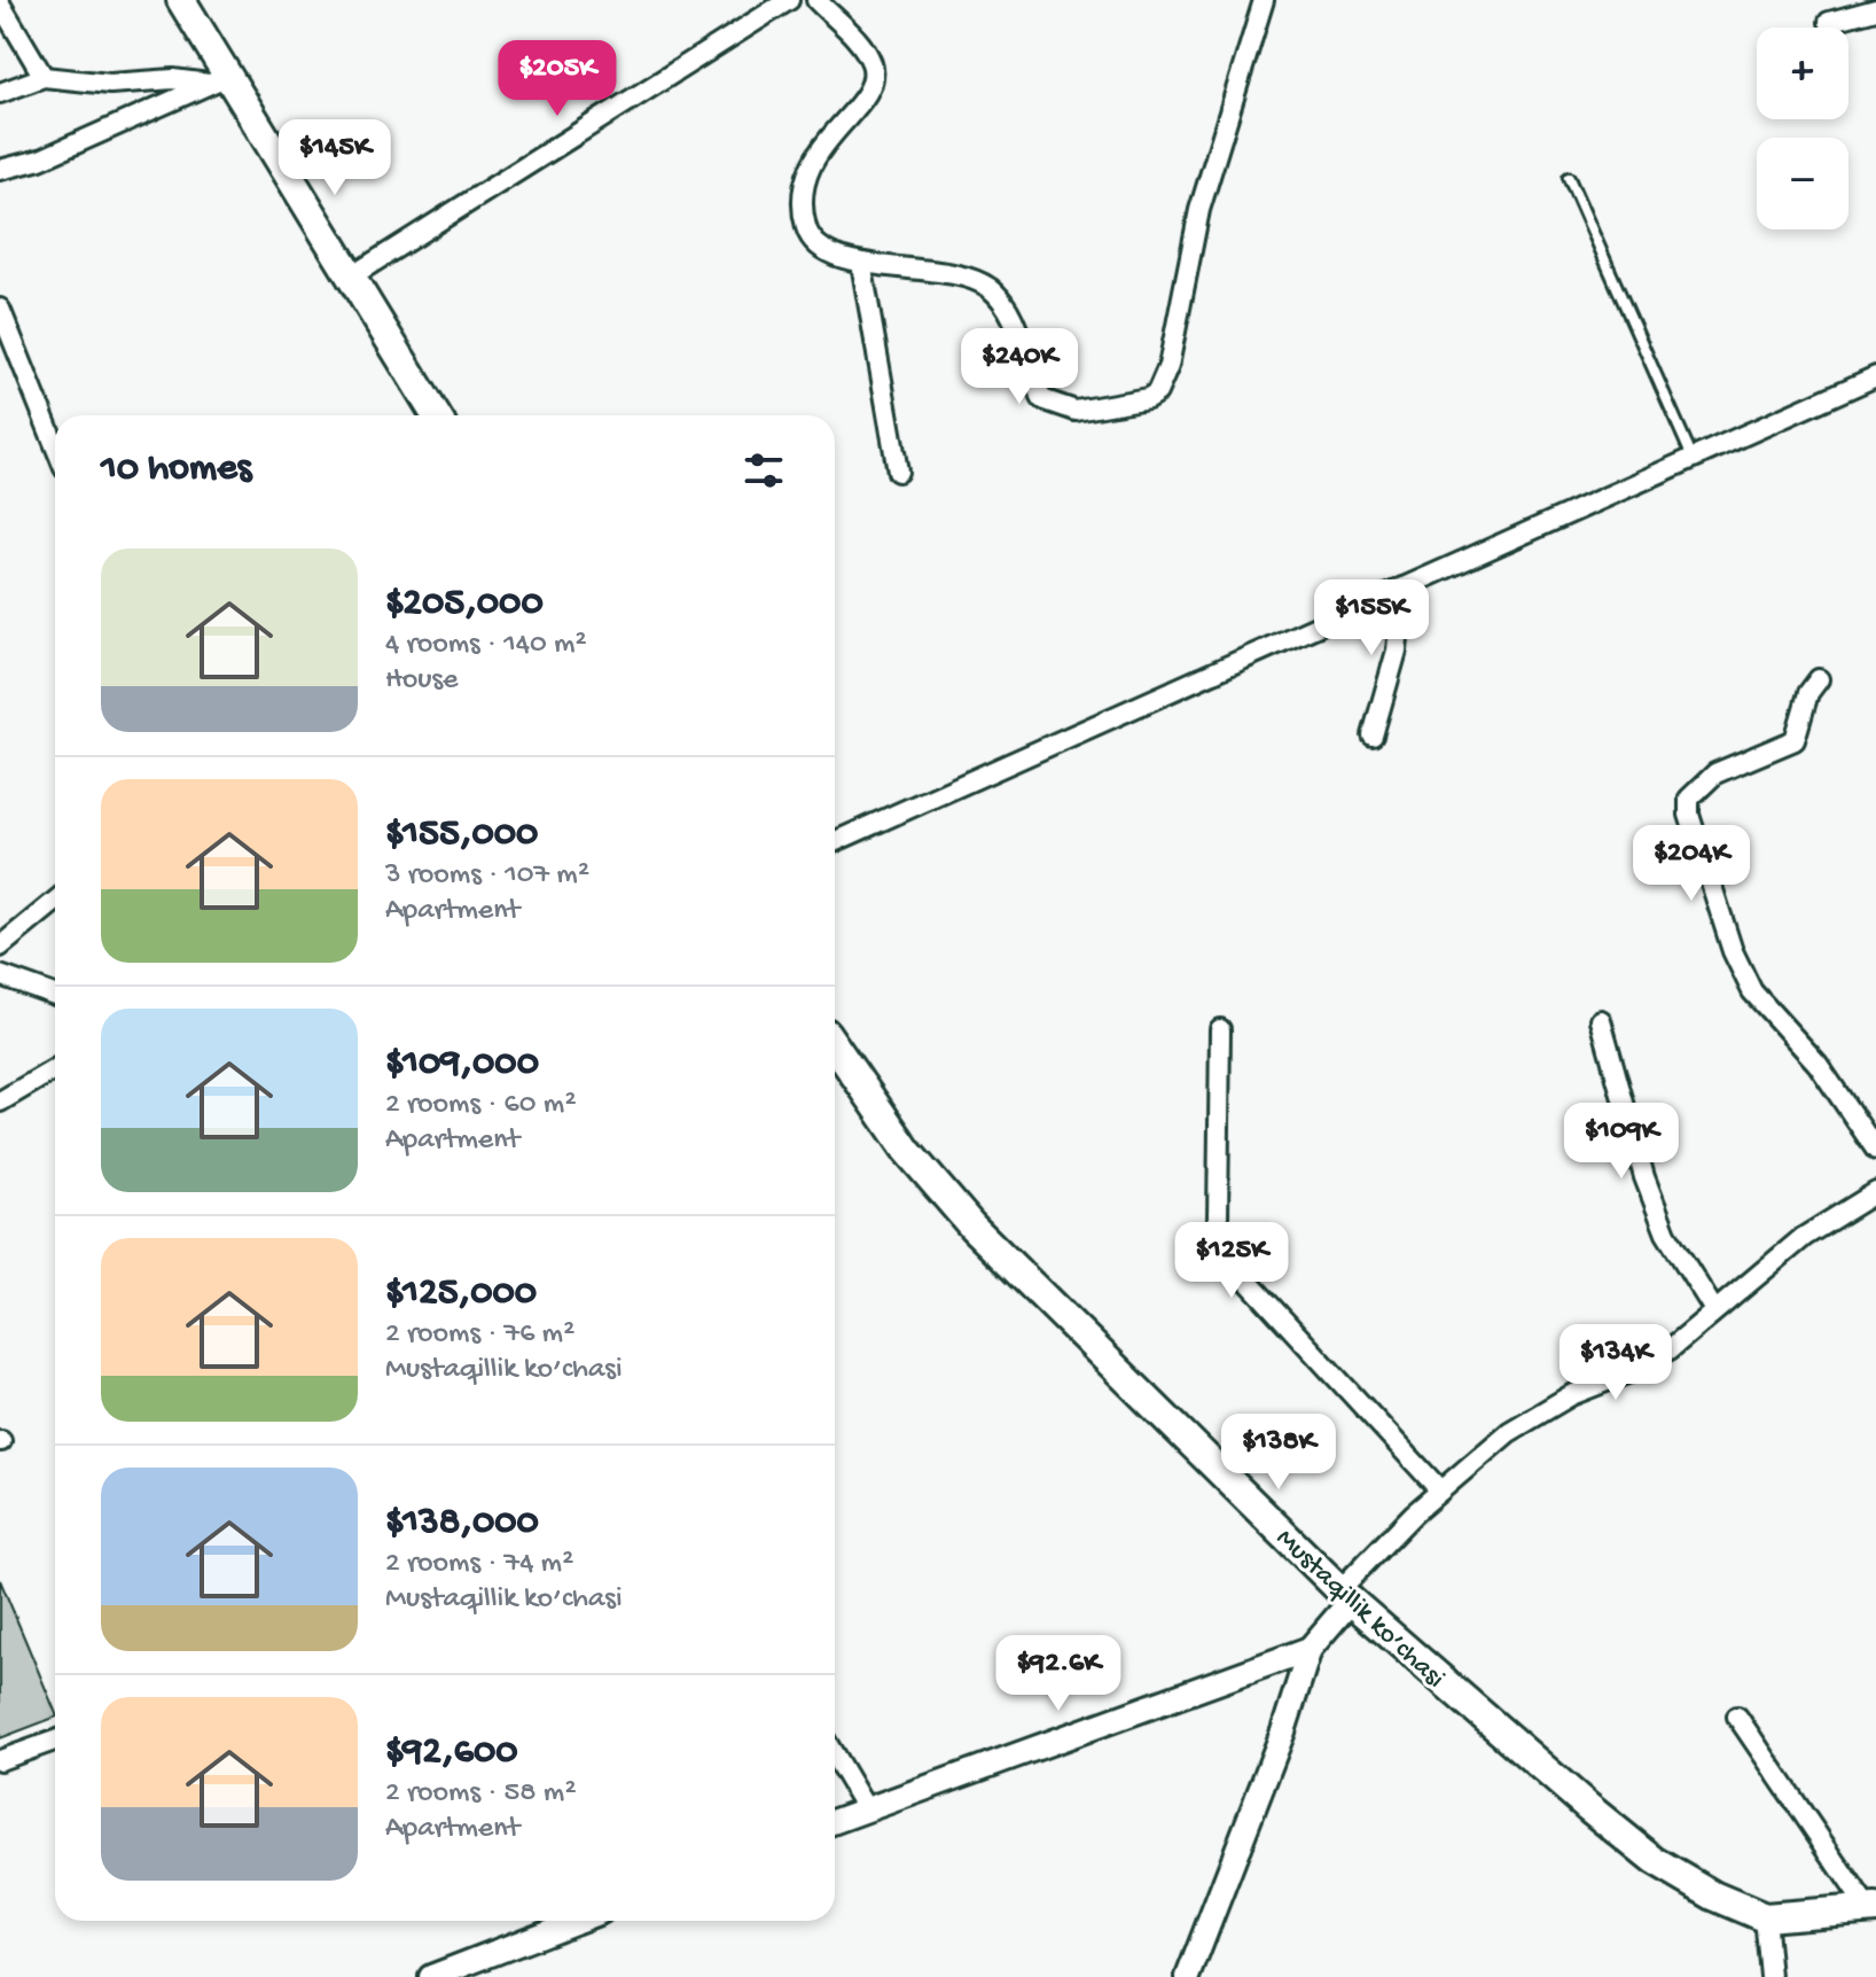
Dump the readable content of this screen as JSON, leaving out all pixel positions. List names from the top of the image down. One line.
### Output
{"streets":{"main road":["Mustaqillik ko’chasi"]},"page":{"map_buttons":["+","−"],"price":["$205K","$145K","$240K","$155K","$204K","$109K","$125K","$134K","$138K","$92.6K"],"heading":"10 homes","list":[{"name":"$205,000","note":"4 rooms · 140 m² · House"},{"name":"$155,000","note":"3 rooms · 107 m² · Apartment"},{"name":"$109,000","note":"2 rooms · 60 m² · Apartment"},{"name":"$125,000","note":"2 rooms · 76 m² · Mustaqillik ko’chasi"},{"name":"$138,000","note":"2 rooms · 74 m² · Mustaqillik ko’chasi"},{"name":"$92,600","note":"2 rooms · 58 m² · Apartment"}]}}
